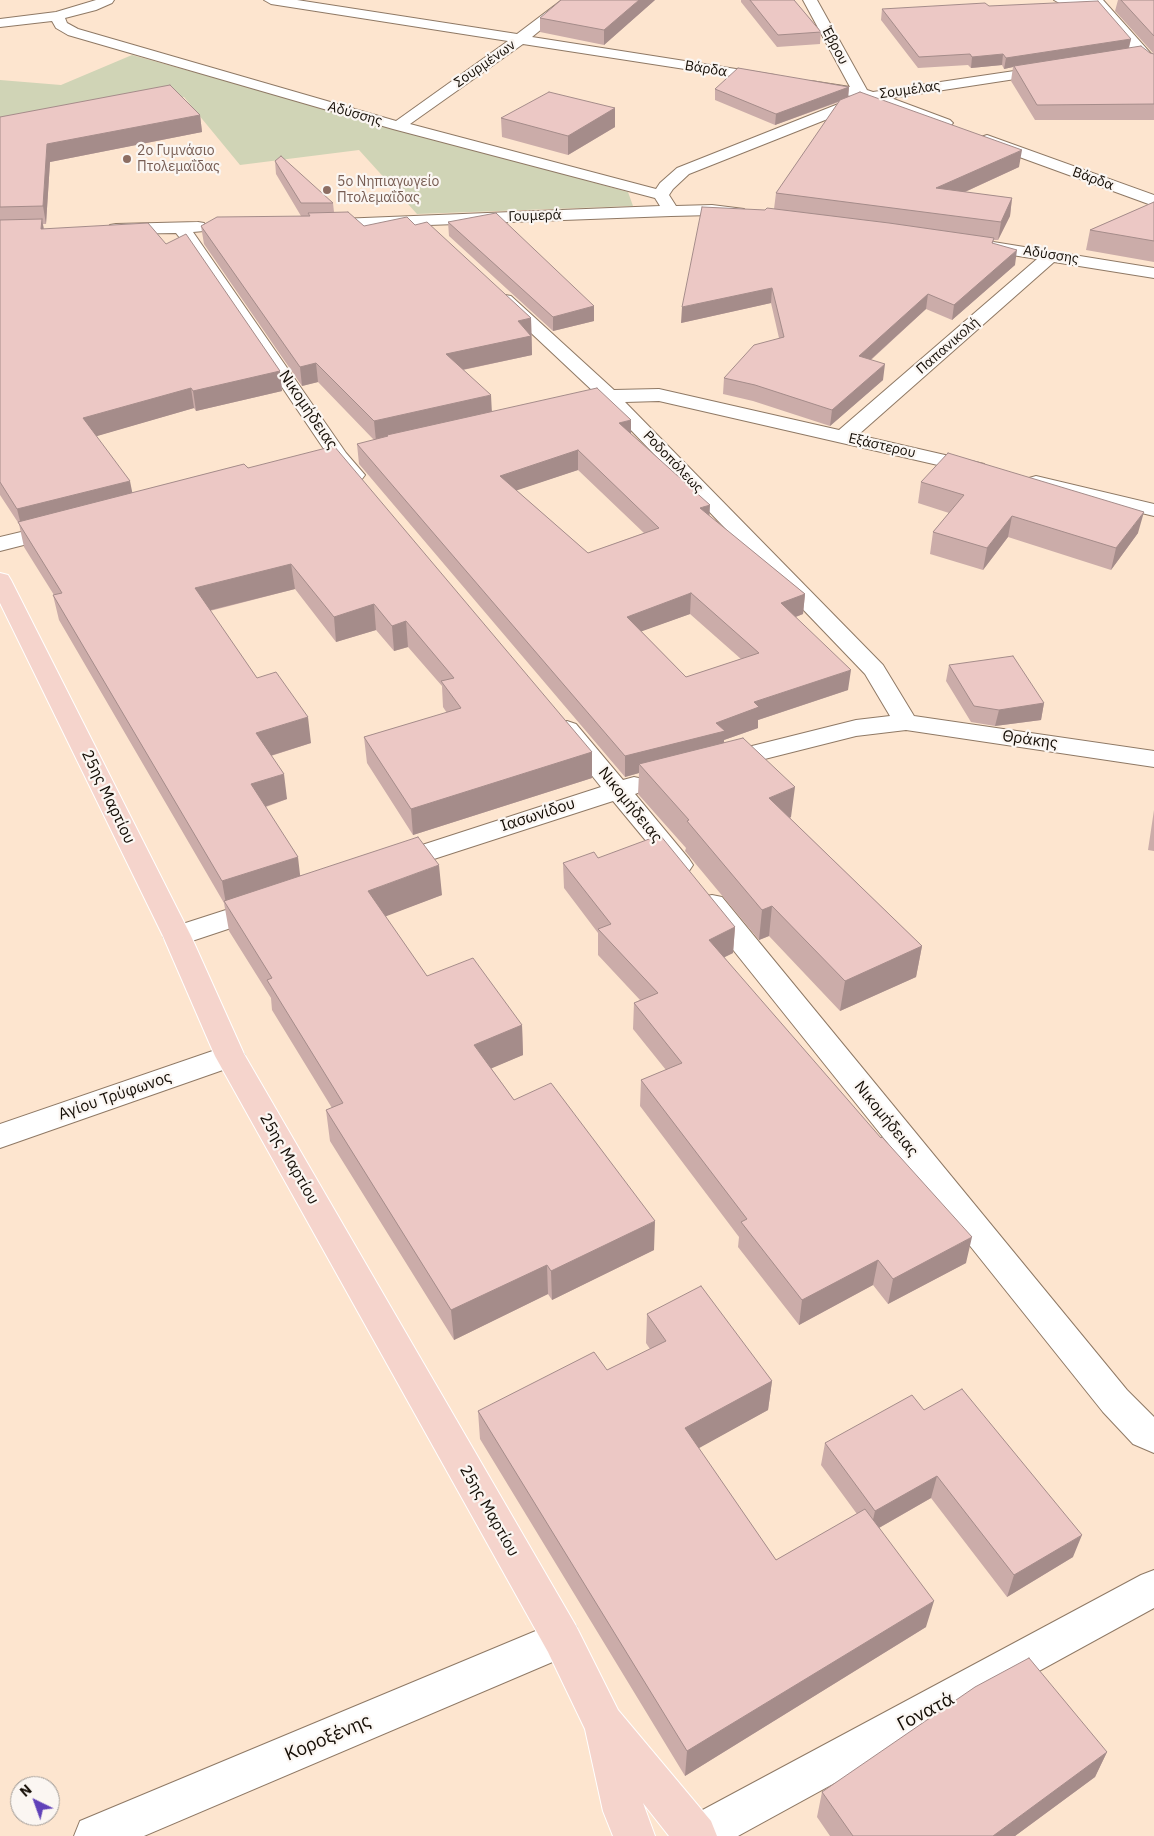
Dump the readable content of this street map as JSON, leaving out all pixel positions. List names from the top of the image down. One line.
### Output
{"streets":{"main road":["25ης Μαρτίου"],"street":["Έβρου","Σουρμένων","Βάρδα","Σουμέλας","Αδύσσης","Γουμερά","Παπανικολή","Νικομήδειας","Εξάστερου","Ροδοπόλεως","Θράκης","Ιασωνίδου","Αγίου Τρύφωνος","Γονατά","Κοροξένης"]},"crossings":[["Έβρου","Βάρδα"],["Έβρου","Σουμέλας"],["Σουρμένων","Βάρδα"],["Σουρμένων","Αδύσσης"],["Βάρδα","Σουμέλας"],["Σουμέλας","Αδύσσης"],["Αδύσσης","Παπανικολή"],["Παπανικολή","Εξάστερου"],["Νικομήδειας","Ιασωνίδου"],["Εξάστερου","Ροδοπόλεως"],["Ροδοπόλεως","Θράκης"],["25ης Μαρτίου","Αγίου Τρύφωνος"],["25ης Μαρτίου","Γονατά"],["25ης Μαρτίου","Κοροξένης"]],"places":["2ο Γυμνάσιο Πτολεμαΐδας","5ο Νηπιαγωγείο Πτολεμαΐδας"],"north":"top left"}
